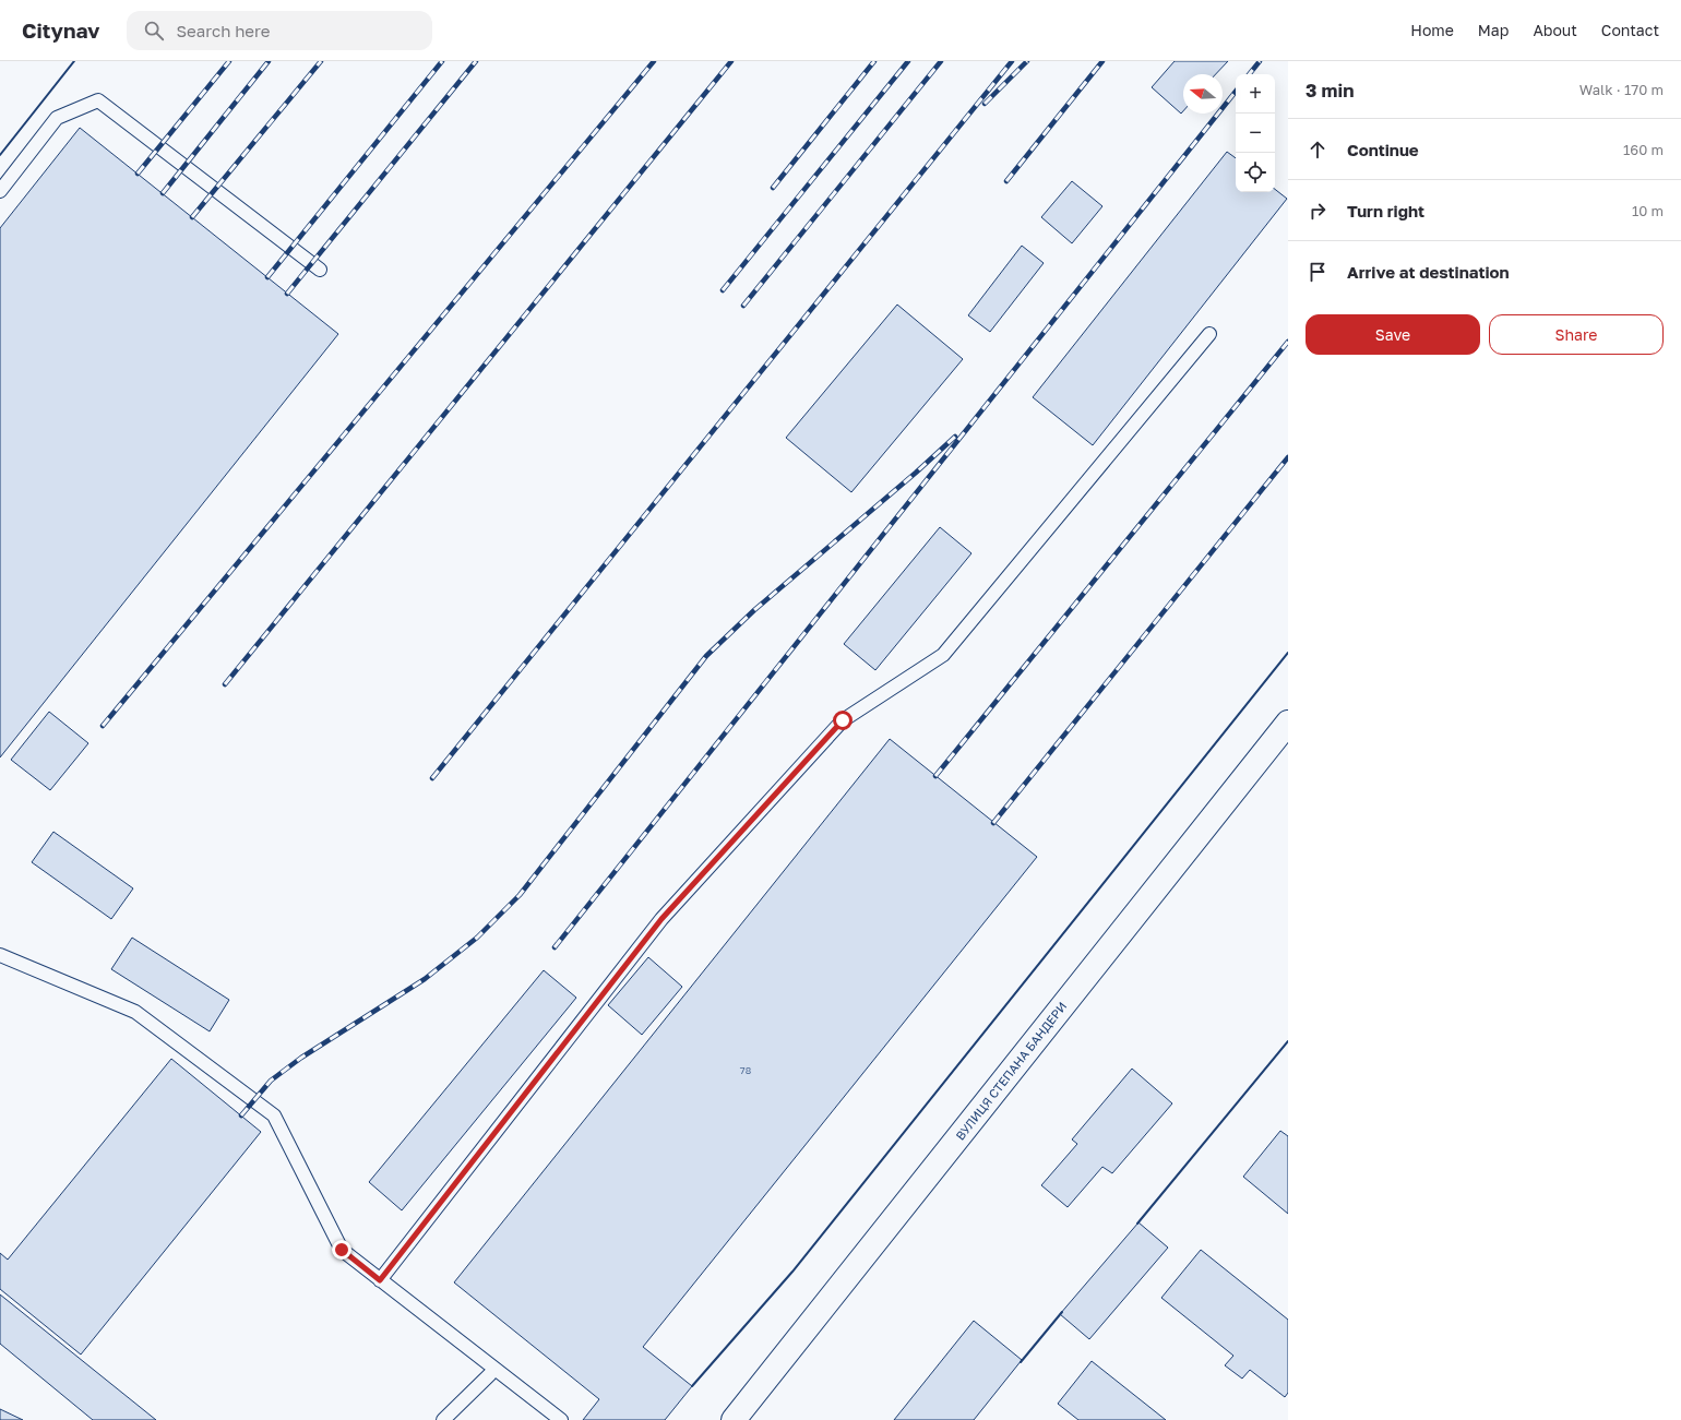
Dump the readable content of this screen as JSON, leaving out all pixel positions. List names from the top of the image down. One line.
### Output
{"streets":{"street":["ВУЛИЦЯ СТЕПАНА БАНДЕРИ"]},"house_numbers":["78"],"north":"left","page":{"header":"Citynav","search":"Search here","nav":["Home","Map","About","Contact"],"heading":["3 min","Walk · 170 m"],"map_buttons":["+","−"],"list":[["Continue","160 m"],["Turn right","10 m"],"Arrive at destination"],"buttons":["Save","Share"]}}
